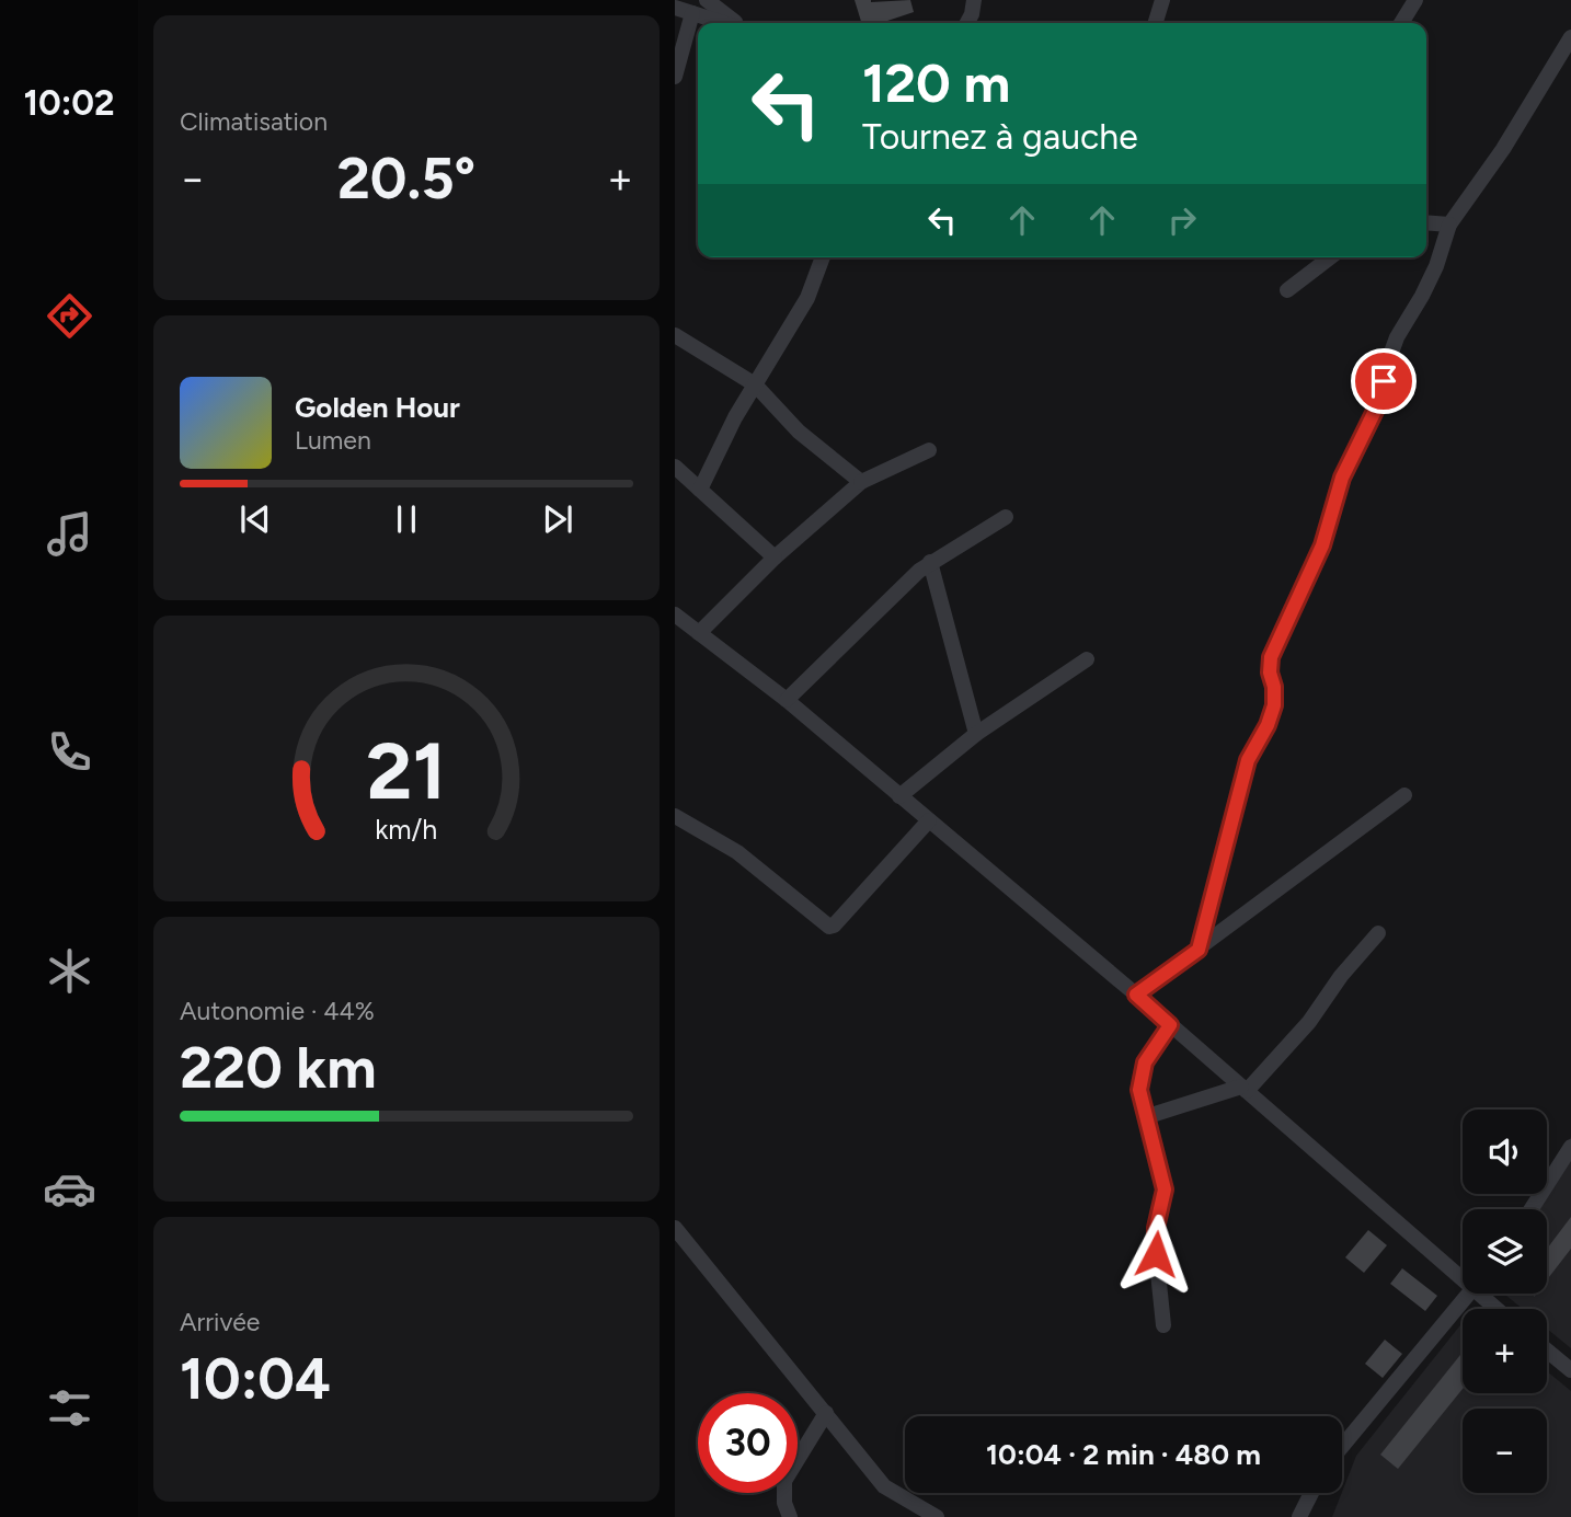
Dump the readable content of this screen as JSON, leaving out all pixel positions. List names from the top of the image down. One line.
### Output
{"page":{"tabs":"10:02","tile":["Climatisation",["Autonomie · 44%","220 km"],["Arrivée","10:04"]],"turn":["120 m","Tournez à gauche"],"heat":["−","20.5°","+"],"song":["Golden Hour","Lumen"],"map_buttons":["+","−"],"limit":"30","trip":"10:04 · 2 min · 480 m","gauge":["21","km/h"]}}
